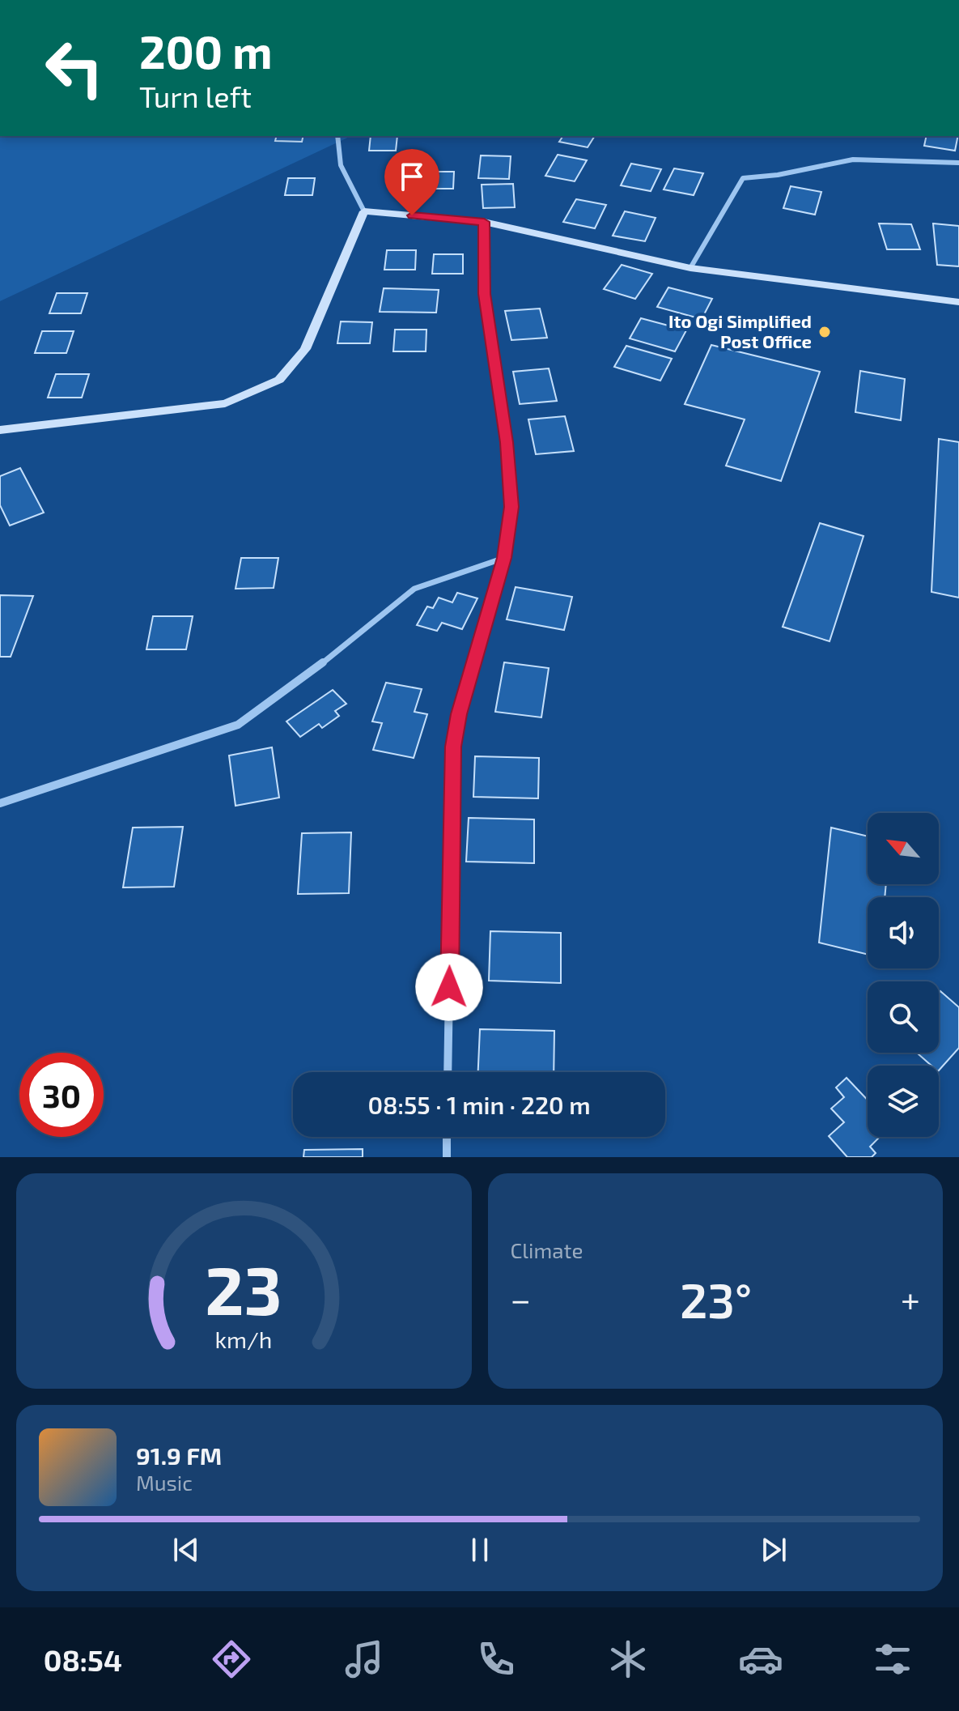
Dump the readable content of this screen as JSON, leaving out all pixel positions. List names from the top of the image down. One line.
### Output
{"places":["Ito Ogi Simplified Post Office"],"north":"top left","page":{"turn":["200 m","Turn left"],"limit":"30","trip":"08:55 · 1 min · 220 m","tile":"Climate","heat":["−","23°","+"],"song":["91.9 FM","Music"],"tabs":"08:54","gauge":["23","km/h"]}}
